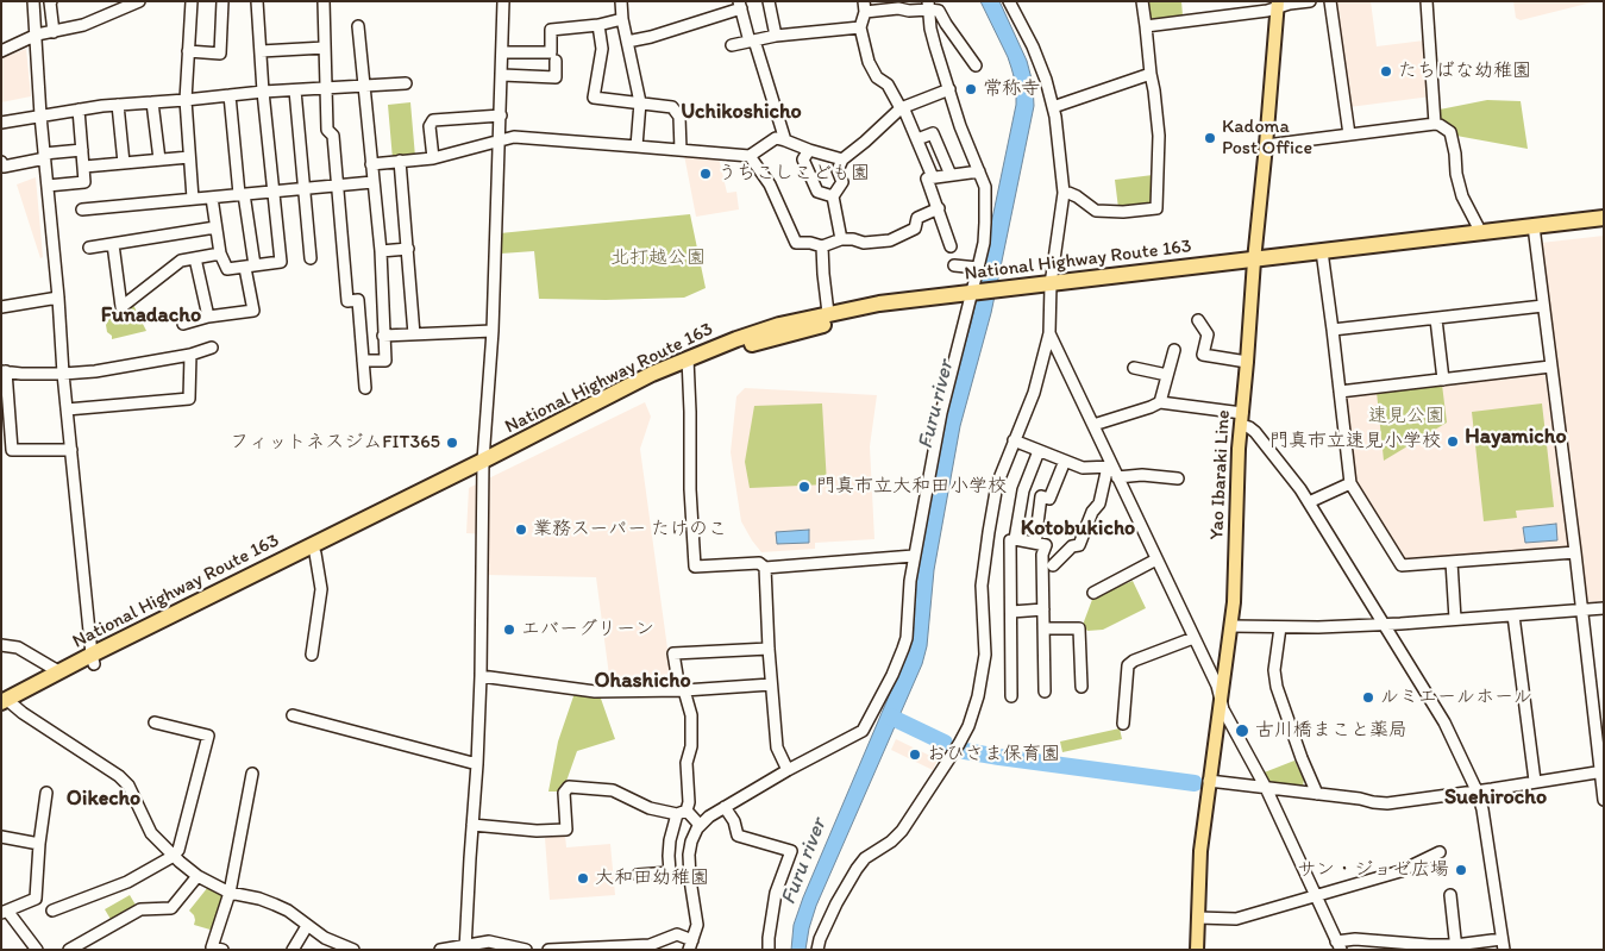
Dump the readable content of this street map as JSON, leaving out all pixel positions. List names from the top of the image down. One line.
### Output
{"streets":{"highway":["National Highway Route 163"],"main road":["Yao Ibaraki Line"]},"crossings":[["National Highway Route 163","Yao Ibaraki Line"]],"districts":["Uchikoshicho","Funadacho","Hayamicho","Kotobukicho","Ohashicho","Suehirocho","Oikecho"],"water":["Furu river"],"parks":["北打越公園","速見公園"],"places":["たちばな幼稚園","常称寺","Kadoma Post Office","うちこしこども園","門真市立速見小学校","フィットネスジムFIT365","門真市立大和田小学校","業務スーパー たけのこ","エバーグリーン","ルミエールホール","古川橋まこと薬局","おひさま保育園","サン・ジョゼ広場","大和田幼稚園"]}
